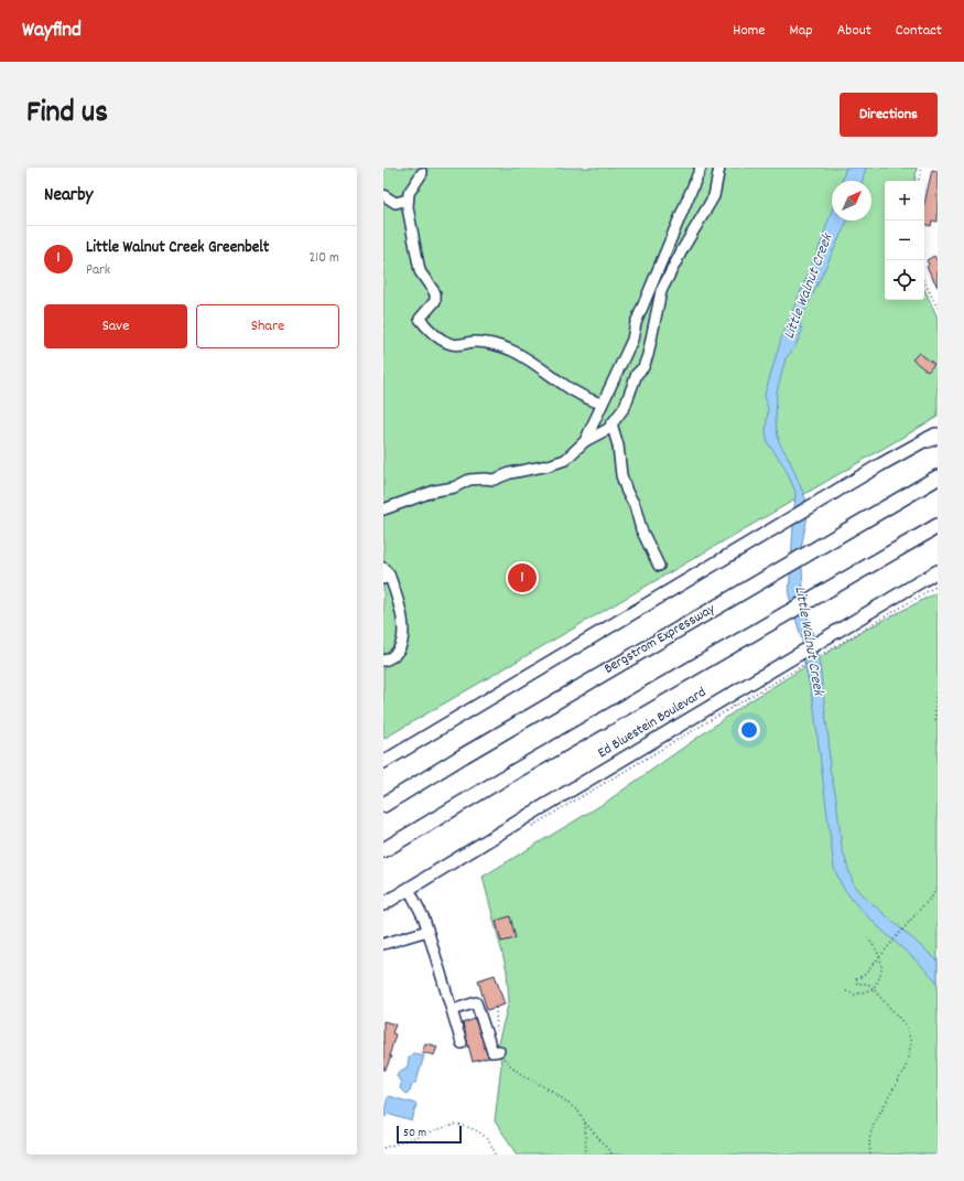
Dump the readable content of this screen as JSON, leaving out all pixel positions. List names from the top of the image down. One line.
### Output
{"streets":{"highway":["Bergstrom Expressway"],"main road":["Ed Bluestein Boulevard"]},"water":["Little Walnut Creek"],"scale_bar":"50 m","north":"top right","page":{"header":"Wayfind","nav":["Home","Map","About","Contact"],"title":"Find us","buttons":["Directions",["Save","Share"]],"heading":"Nearby","map_buttons":["+","−"],"list":[{"mark":"1","name":"Little Walnut Creek Greenbelt","note":"Park","value":"210 m"}],"pins":"1","scale":"50 m"}}
